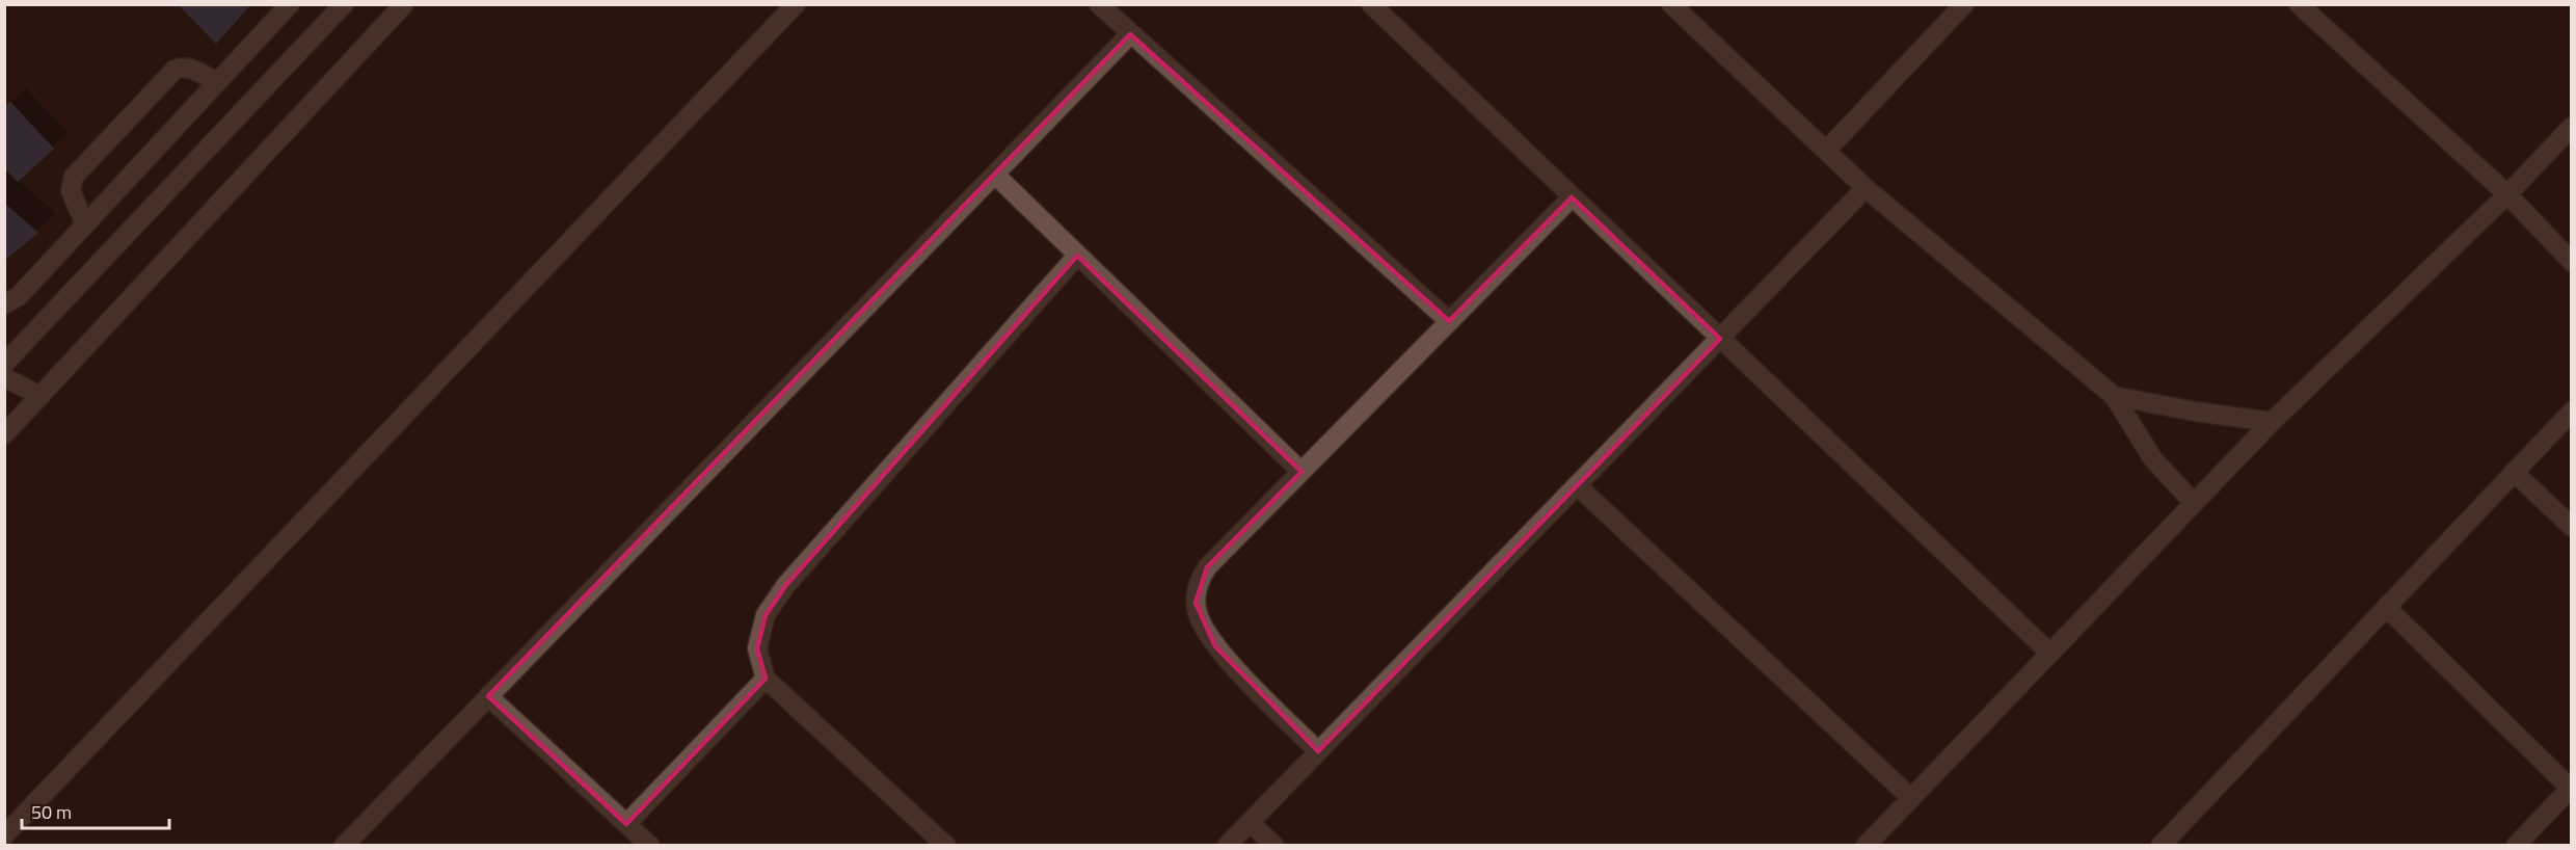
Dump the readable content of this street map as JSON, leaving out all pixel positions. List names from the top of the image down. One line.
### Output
{"scale_bar":"50 m"}
